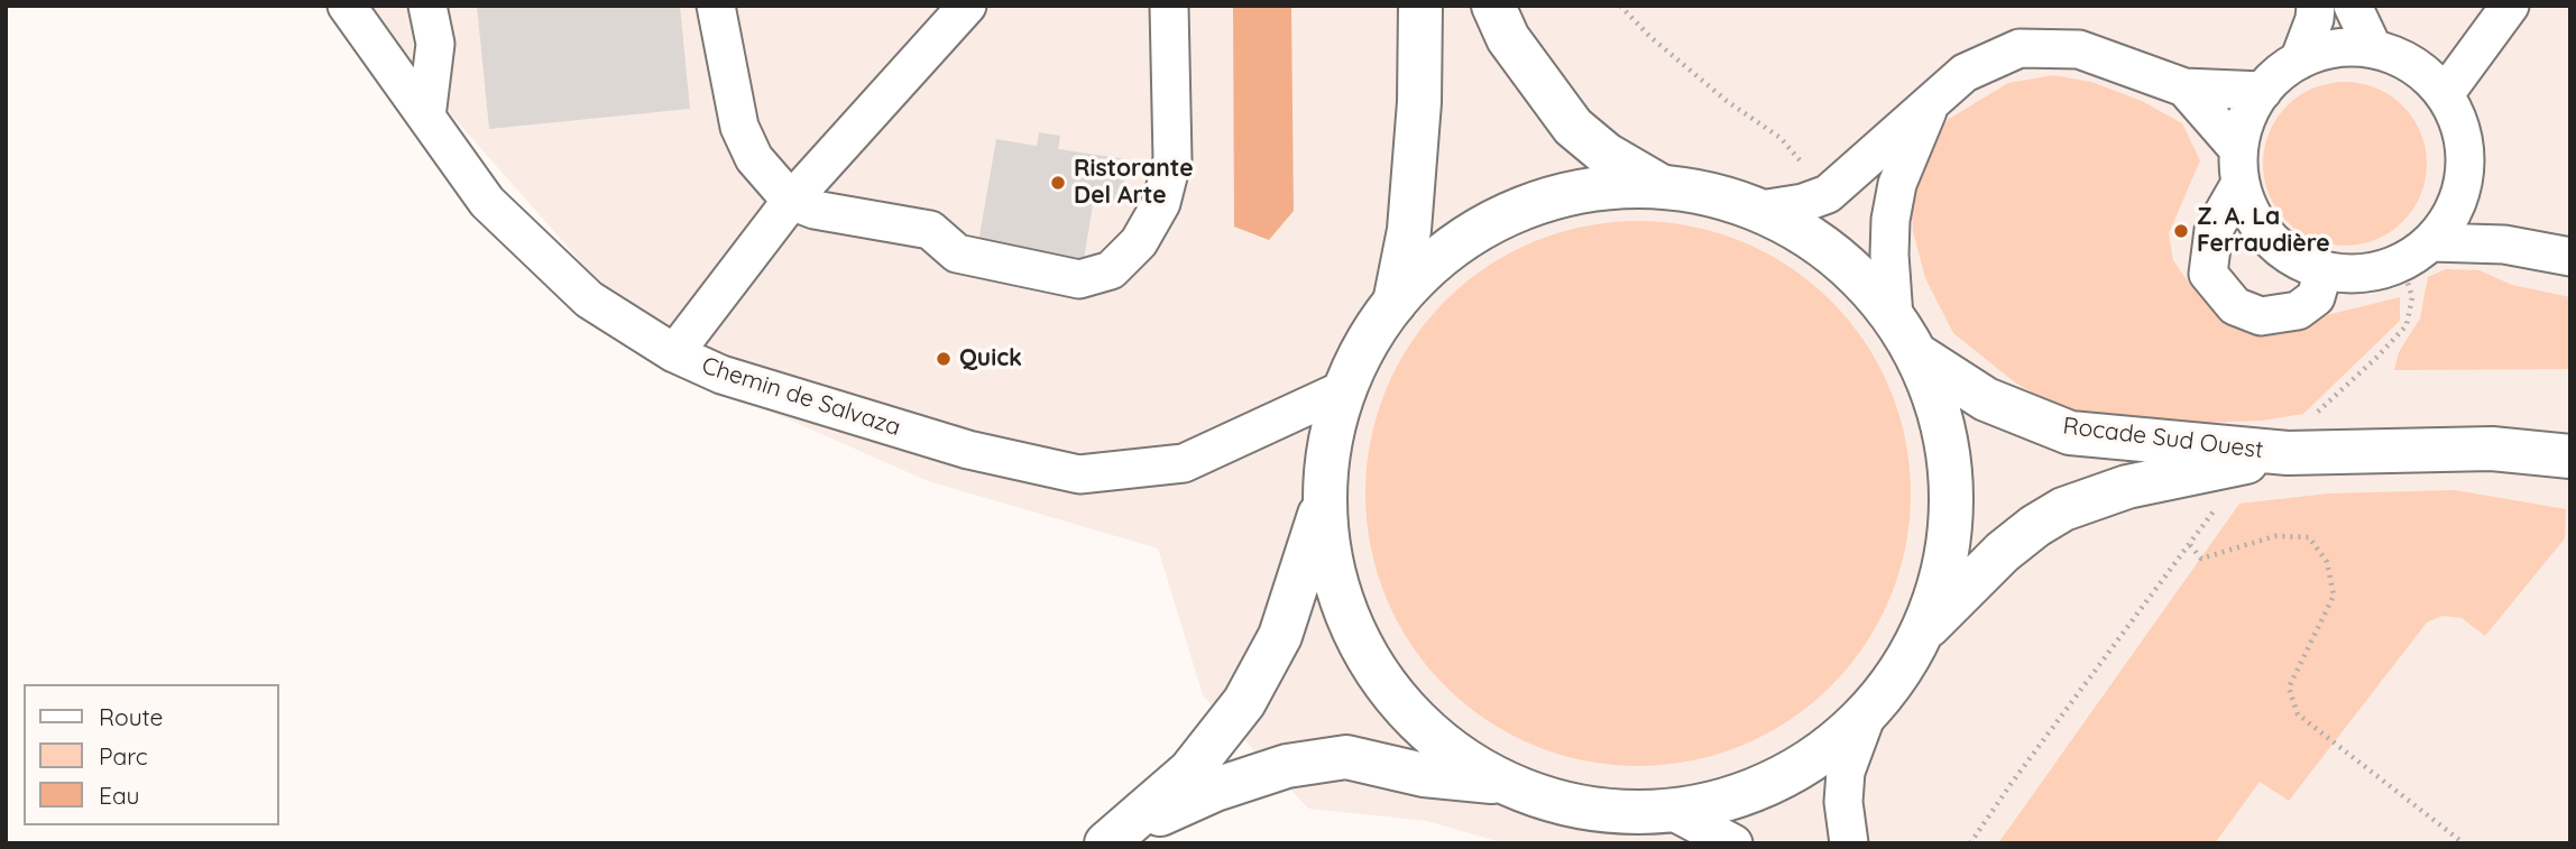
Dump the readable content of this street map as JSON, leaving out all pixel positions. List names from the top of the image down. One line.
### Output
{"streets":{"main road":["Rocade Sud Ouest"],"street":["Chemin de Salvaza"]},"places":["Ristorante Del Arte","Z. A. La Ferraudière","Quick"],"legend":["Route","Parc","Eau"]}
